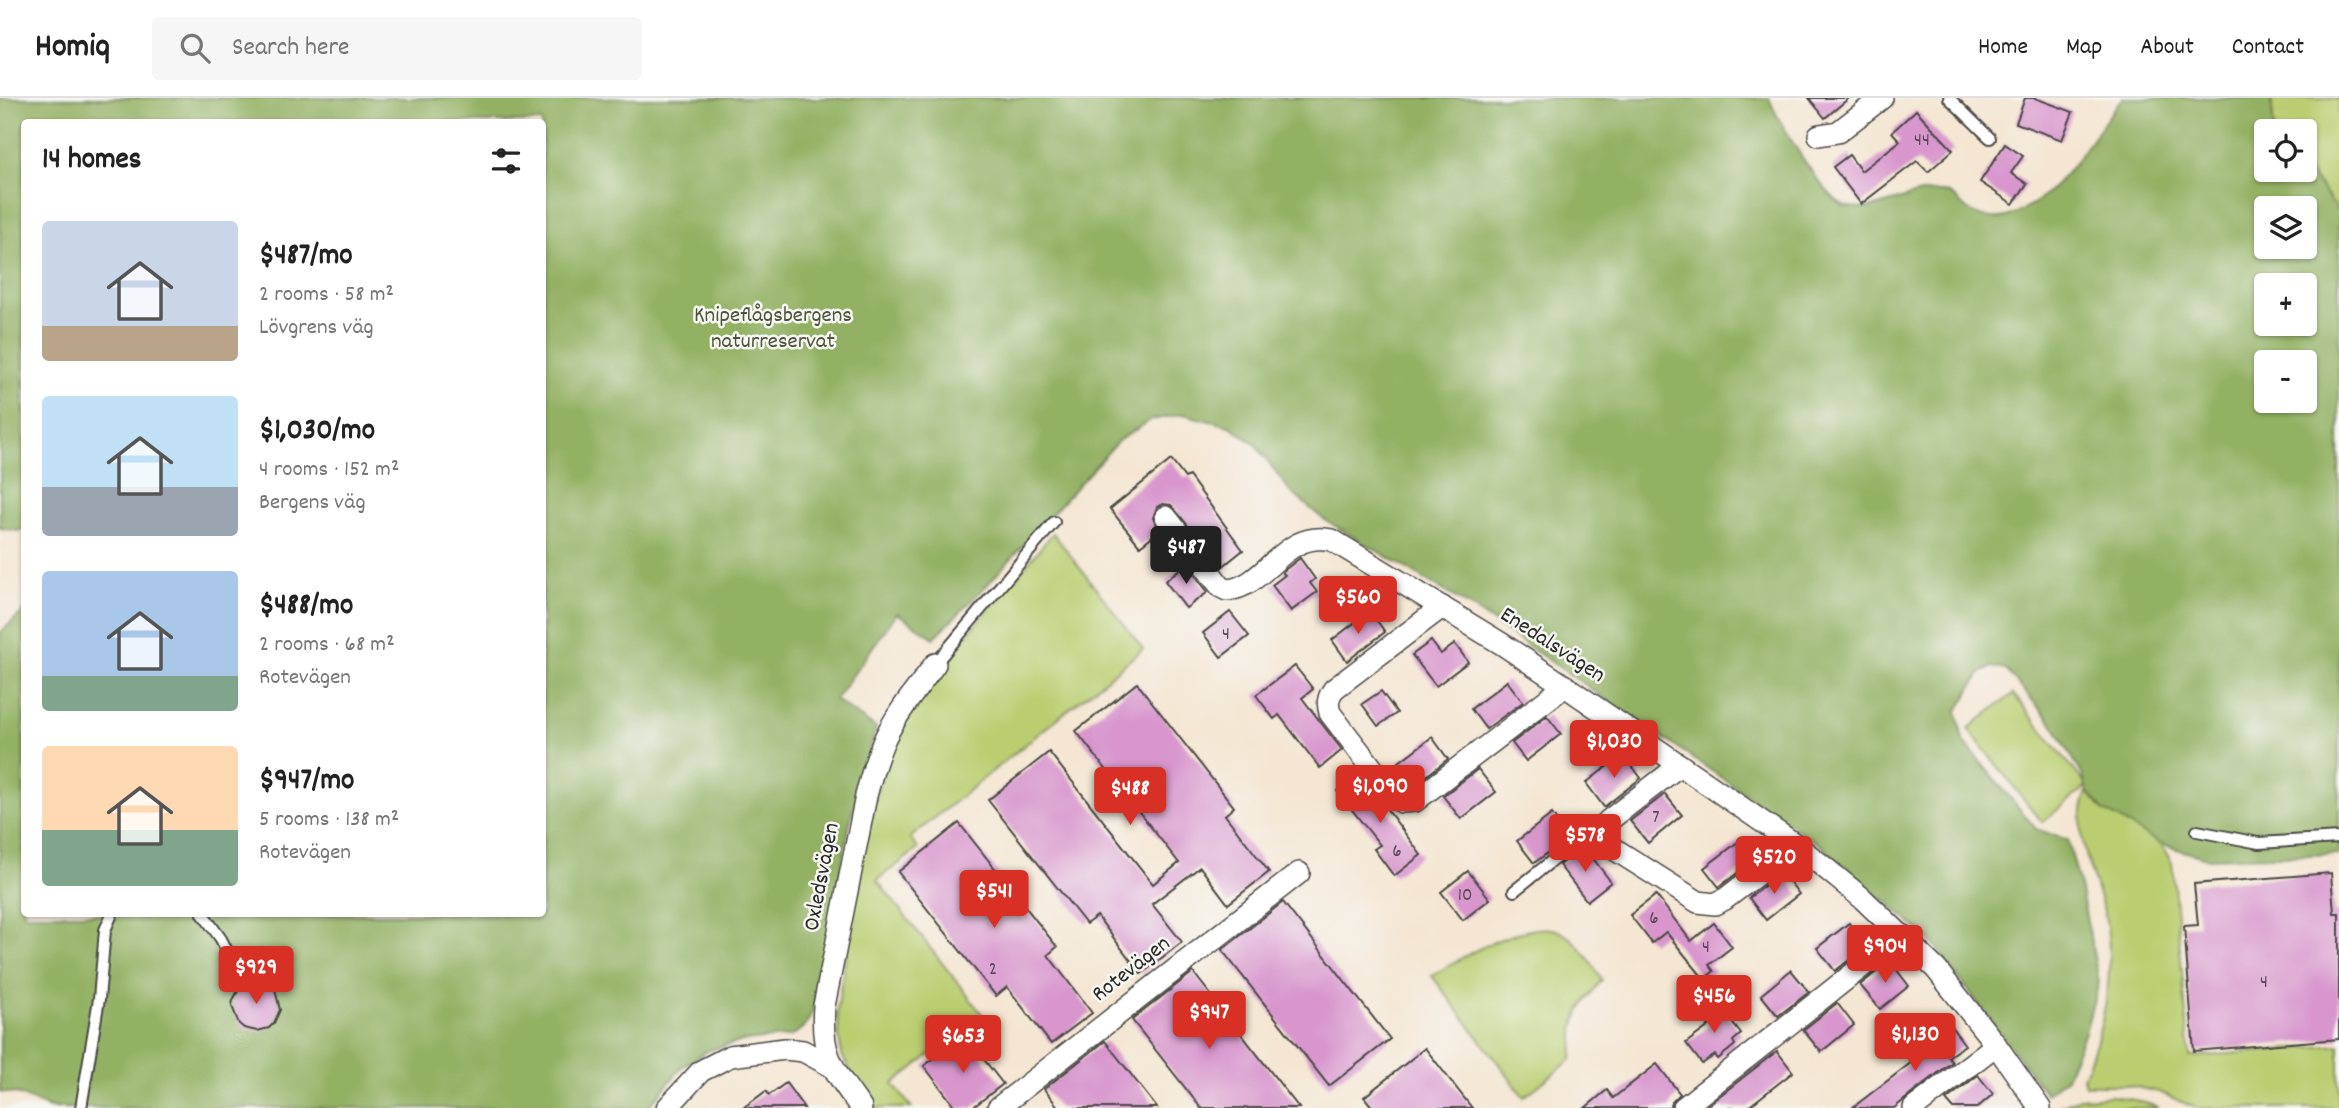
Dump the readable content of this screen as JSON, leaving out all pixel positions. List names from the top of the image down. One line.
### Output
{"streets":{"street":["Enedalsvägen","Oxledsvägen","Rotevägen"]},"parks":["Knipeflågsbergens naturreservat"],"house_numbers":["44","4","7","6","10","6","4","2","4"],"page":{"header":"Homiq","search":"Search here","nav":["Home","Map","About","Contact"],"map_buttons":["+","−"],"heading":"14 homes","list":[{"name":"$487/mo","note":"2 rooms · 58 m² · Lövgrens väg"},{"name":"$1,030/mo","note":"4 rooms · 152 m² · Bergens väg"},{"name":"$488/mo","note":"2 rooms · 68 m² · Rotevägen"},{"name":"$947/mo","note":"5 rooms · 138 m² · Rotevägen"}],"price":["$487","$560","$1,030","$1,090","$488","$578","$520","$541","$904","$929","$456","$947","$1,130","$653"]}}
